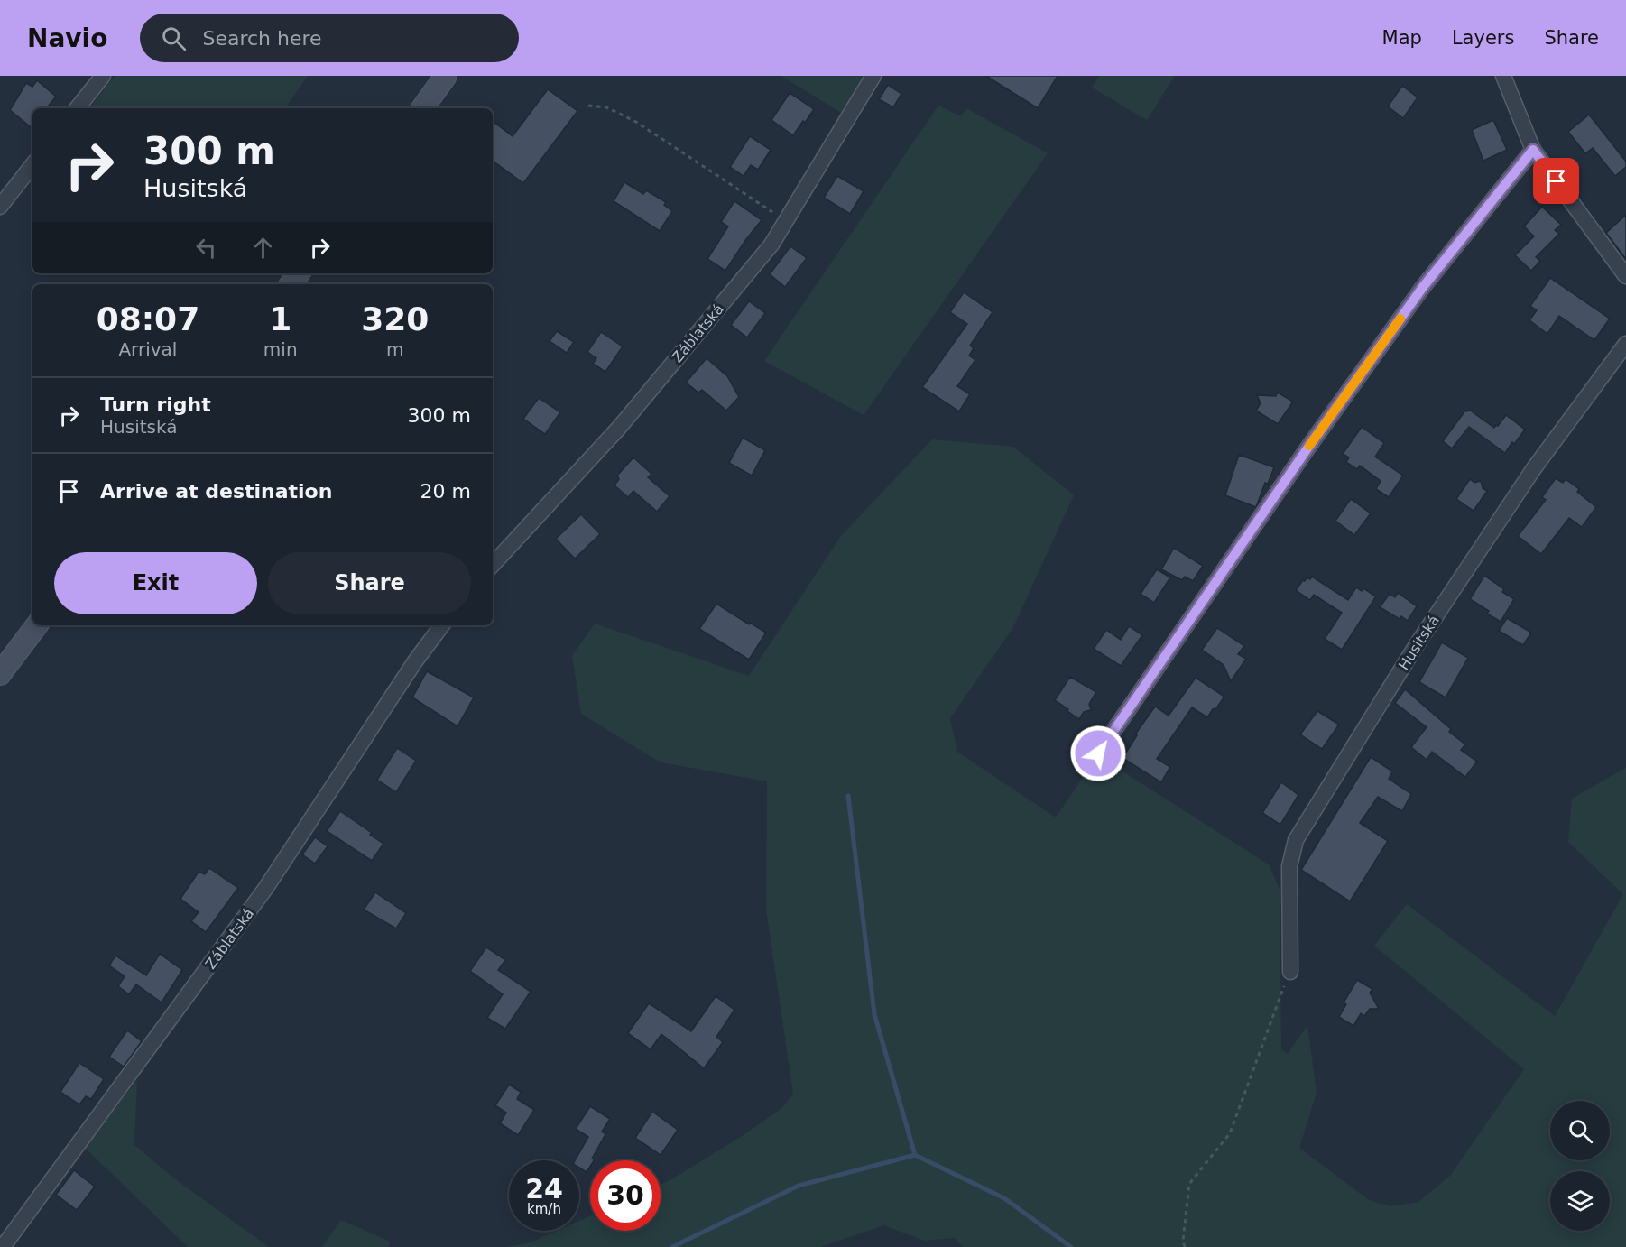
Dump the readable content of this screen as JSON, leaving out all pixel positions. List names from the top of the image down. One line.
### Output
{"streets":{"street":["Záblatská","Husitská"]},"page":{"header":"Navio","search":"Search here","nav":["Map","Layers","Share"],"turn":["300 m","Husitská"],"eta":["08:07","Arrival","1","min","320","m"],"list":[{"name":"Turn right","note":"Husitská","value":"300 m"},{"name":"Arrive at destination","value":"20 m"}],"buttons":["Exit","Share"],"speed":"24 km/h","limit":"30"}}
